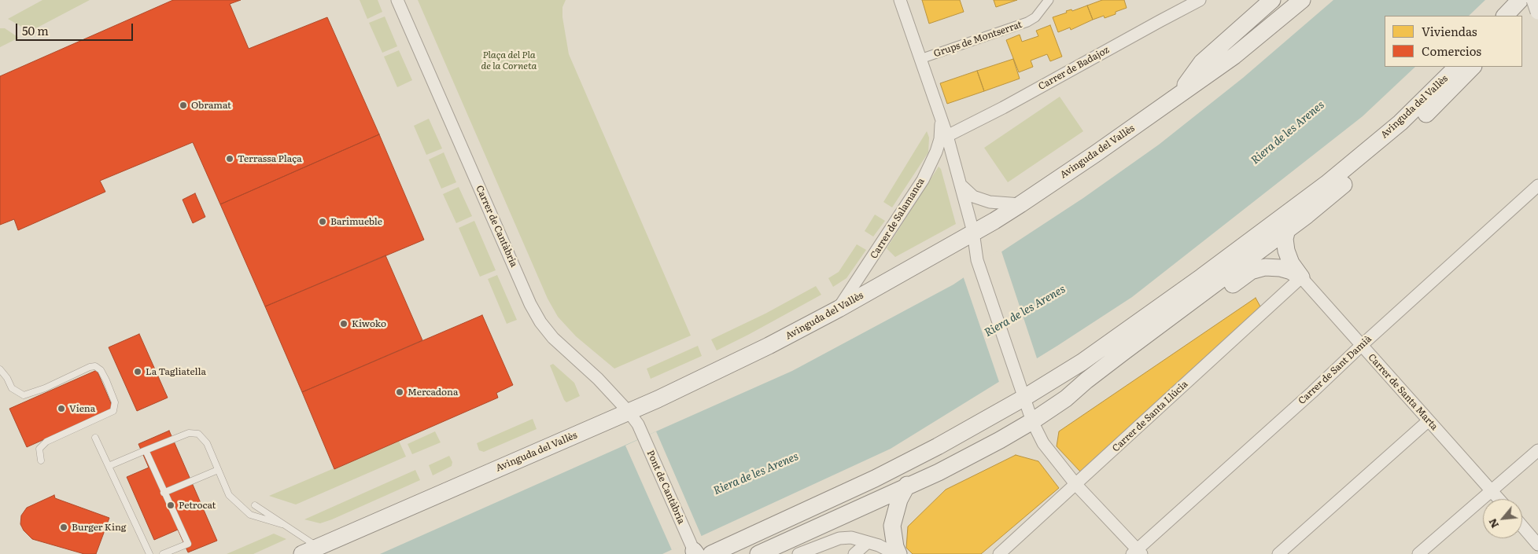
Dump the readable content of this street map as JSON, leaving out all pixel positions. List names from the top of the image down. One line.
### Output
{"streets":{"main road":["Avinguda del Vallès"],"street":["Grups de Montserrat","Carrer de Badajoz","Carrer de Salamanca","Carrer de Cantàbria","Carrer de Sant Damià","Carrer de Santa Marta","Carrer de Santa Llúcia","Pont de Cantàbria"]},"crossings":[["Grups de Montserrat","Carrer de Salamanca"],["Carrer de Badajoz","Carrer de Salamanca"],["Avinguda del Vallès","Carrer de Salamanca"],["Avinguda del Vallès","Carrer de Cantàbria"],["Avinguda del Vallès","Pont de Cantàbria"],["Carrer de Salamanca","Carrer de Sant Damià"],["Carrer de Salamanca","Carrer de Santa Llúcia"],["Carrer de Cantàbria","Pont de Cantàbria"],["Carrer de Sant Damià","Carrer de Santa Marta"],["Carrer de Santa Marta","Carrer de Santa Llúcia"]],"water":["Riera de les Arenes"],"parks":["Plaça del Pla de la Corneta"],"places":["Obramat","Terrassa Plaça","Barimueble","Kiwoko","La Tagliatella","Mercadona","Viena","Petrocat","Burger King"],"legend":["Viviendas","Comercios"],"scale_bar":"50 m","north":"bottom left"}
